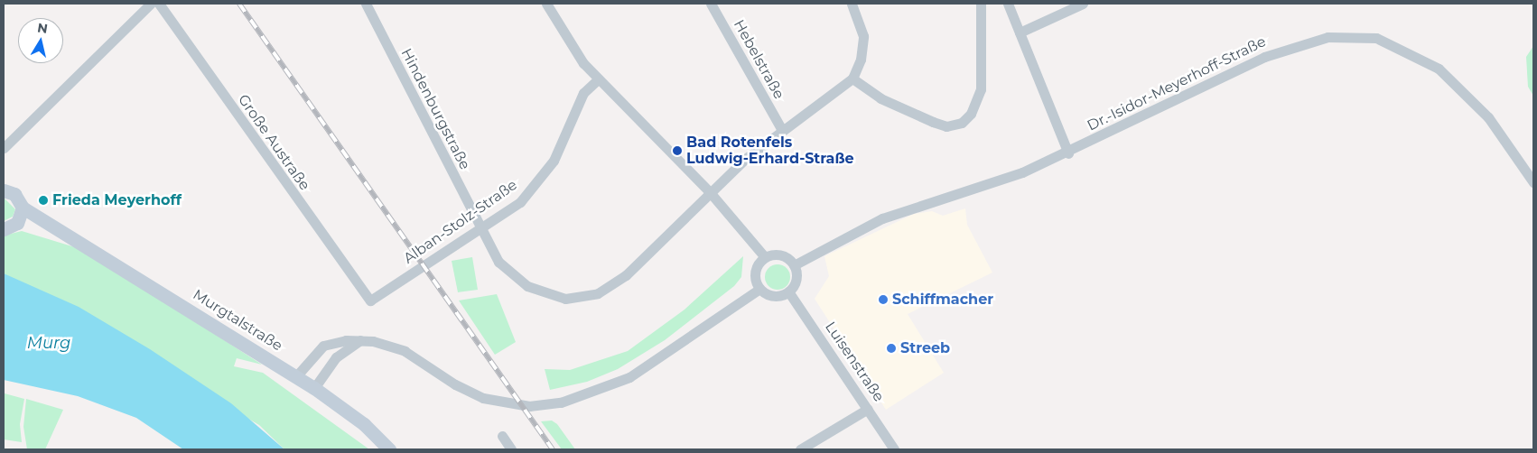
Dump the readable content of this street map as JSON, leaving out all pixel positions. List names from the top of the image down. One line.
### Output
{"streets":{"street":["Hebelstraße","Dr.-Isidor-Meyerhoff-Straße","Hindenburgstraße","Große Austraße","Alban-Stolz-Straße","Murgtalstraße","Luisenstraße"]},"crossings":[["Hebelstraße","Hindenburgstraße"],["Dr.-Isidor-Meyerhoff-Straße","Luisenstraße"],["Hindenburgstraße","Alban-Stolz-Straße"],["Große Austraße","Alban-Stolz-Straße"]],"water":["Murg"],"places":["Bad Rotenfels Ludwig-Erhard-Straße","Frieda Meyerhoff","Schiffmacher","Streeb"],"north":"top"}
